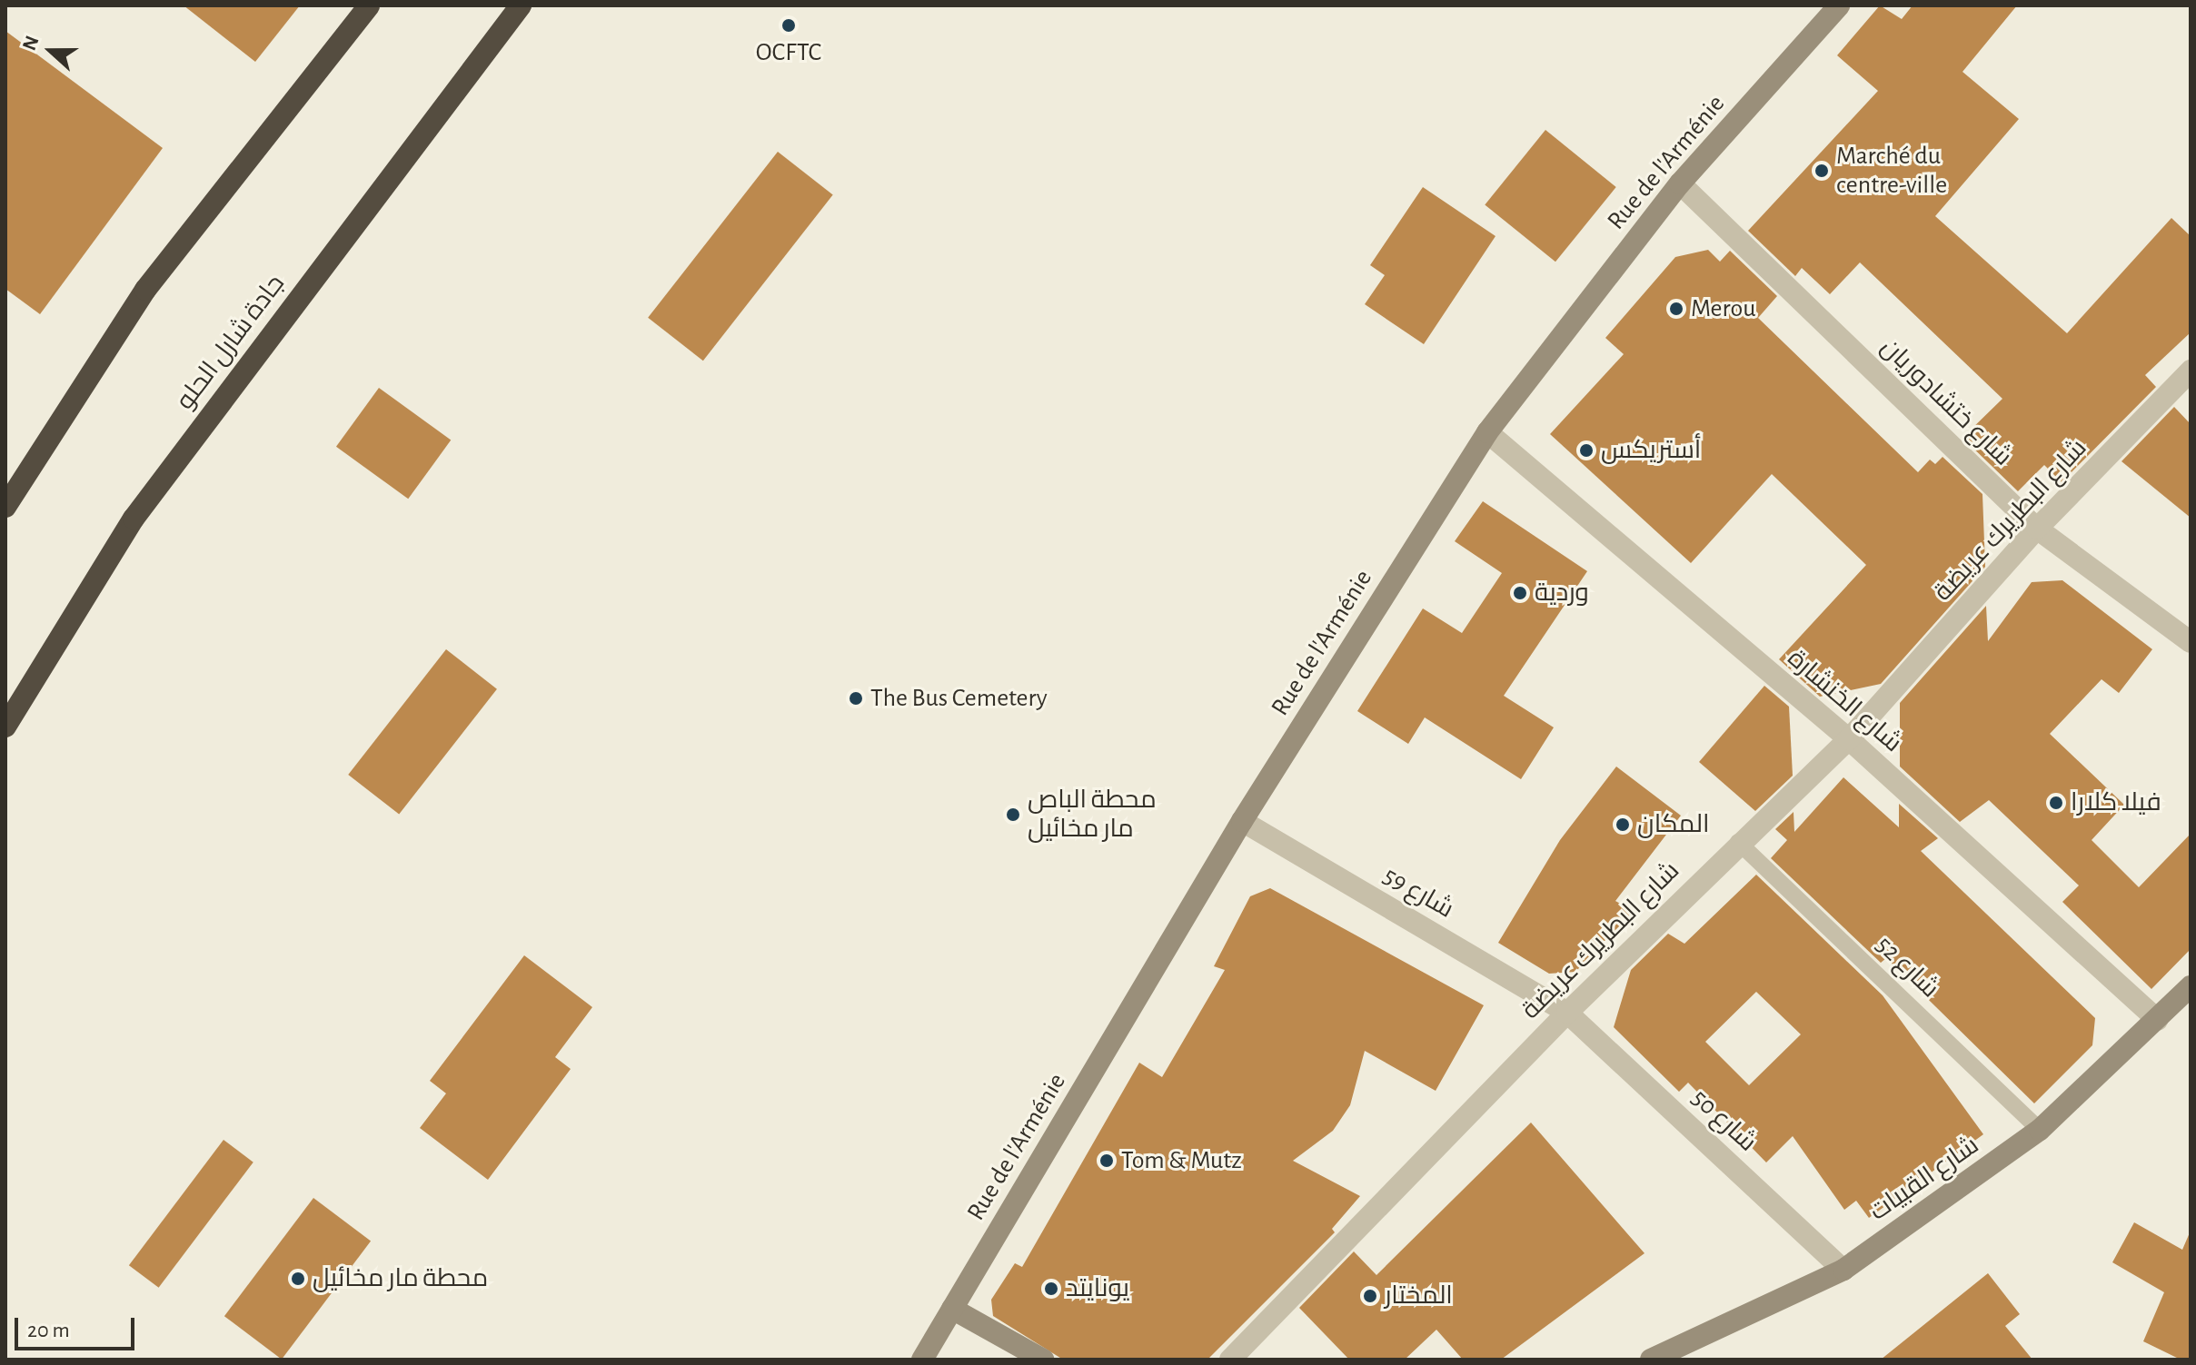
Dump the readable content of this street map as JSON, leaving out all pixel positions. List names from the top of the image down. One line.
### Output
{"streets":{"highway":["جادة شارل الحلو"],"street":["Rue de l'Arménie","شارع ختشادوريان","شارع البطريرك عريضة","شارع الخنشارة","شارع 59","شارع 50","شارع القبيات"],"lane":["شارع 52"]},"crossings":[["Rue de l'Arménie","شارع ختشادوريان"],["Rue de l'Arménie","شارع الخنشارة"],["Rue de l'Arménie","شارع 59"],["شارع ختشادوريان","شارع البطريرك عريضة"],["شارع البطريرك عريضة","شارع الخنشارة"],["شارع البطريرك عريضة","شارع 59"],["شارع البطريرك عريضة","شارع 52"],["شارع البطريرك عريضة","شارع 50"],["شارع الخنشارة","شارع القبيات"],["شارع 59","شارع 50"],["شارع 52","شارع القبيات"],["شارع 50","شارع القبيات"]],"places":["OCFTC","Marché du centre-ville","Merou","أستريكس","وردية","The Bus Cemetery","فيلا كلارا","محطة الباص مار مخائيل","المكان","Tom & Mutz","محطة مار مخائيل","يونايتد","المختار"],"scale_bar":"20 m","north":"left"}
